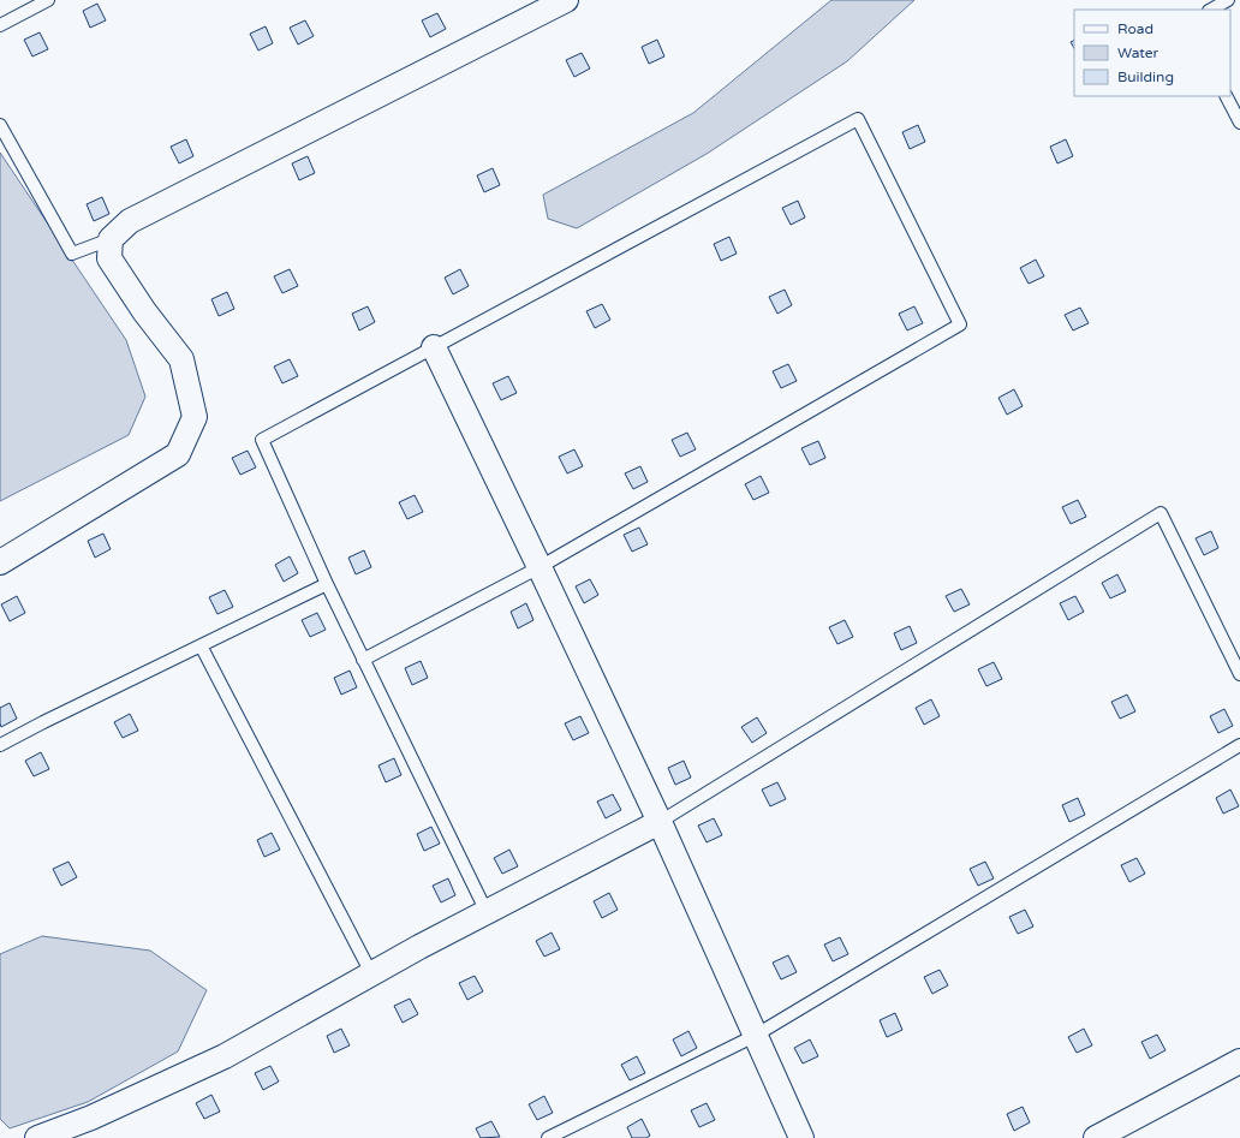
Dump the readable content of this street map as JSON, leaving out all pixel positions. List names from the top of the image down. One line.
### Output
{"legend":["Road","Water","Building"]}
